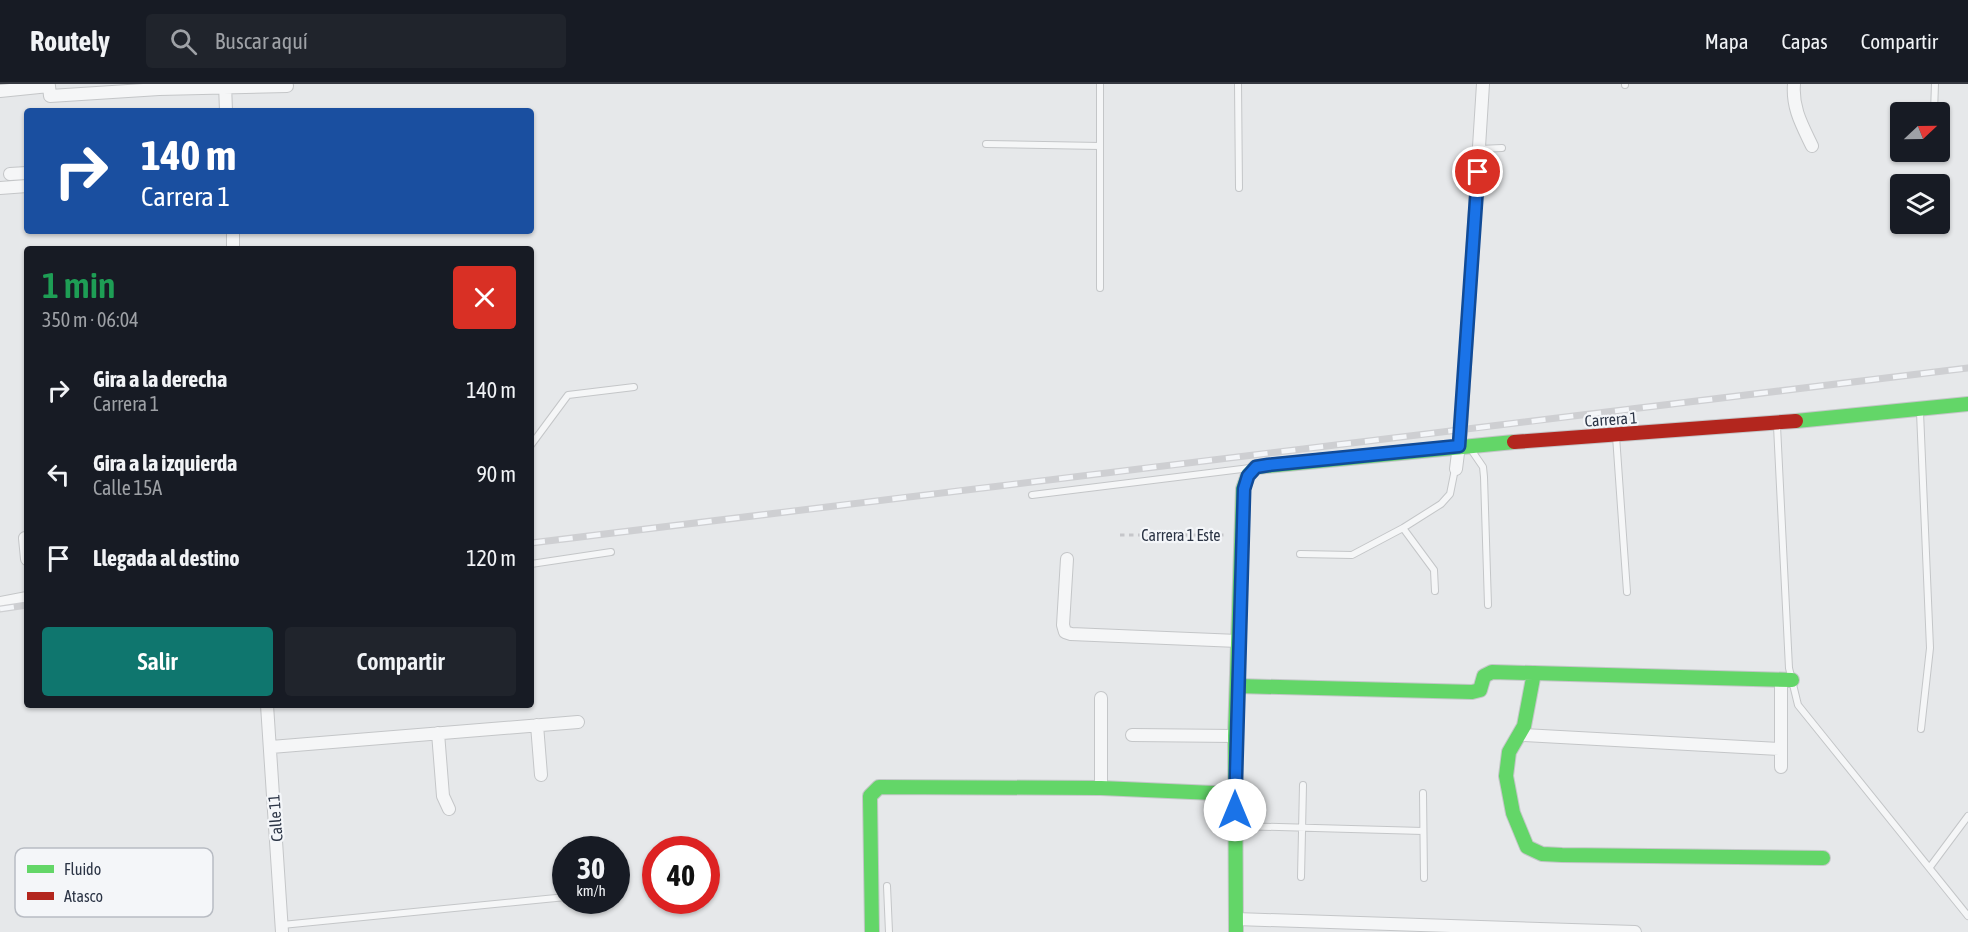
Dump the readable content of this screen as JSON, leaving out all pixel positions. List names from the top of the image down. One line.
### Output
{"streets":{"street":["Carrera 1","Calle 11"],"path":["Carrera 1 Este"]},"legend":["Fluido","Atasco"],"north":"right","page":{"header":"Routely","search":"Buscar aquí","nav":["Mapa","Capas","Compartir"],"turn":["140 m","Carrera 1"],"heading":["1 min","350 m · 06:04"],"list":[{"name":"Gira a la derecha","note":"Carrera 1","value":"140 m"},{"name":"Gira a la izquierda","note":"Calle 15A","value":"90 m"},{"name":"Llegada al destino","value":"120 m"}],"buttons":["Salir","Compartir"],"speed":"30 km/h","limit":"40"}}
